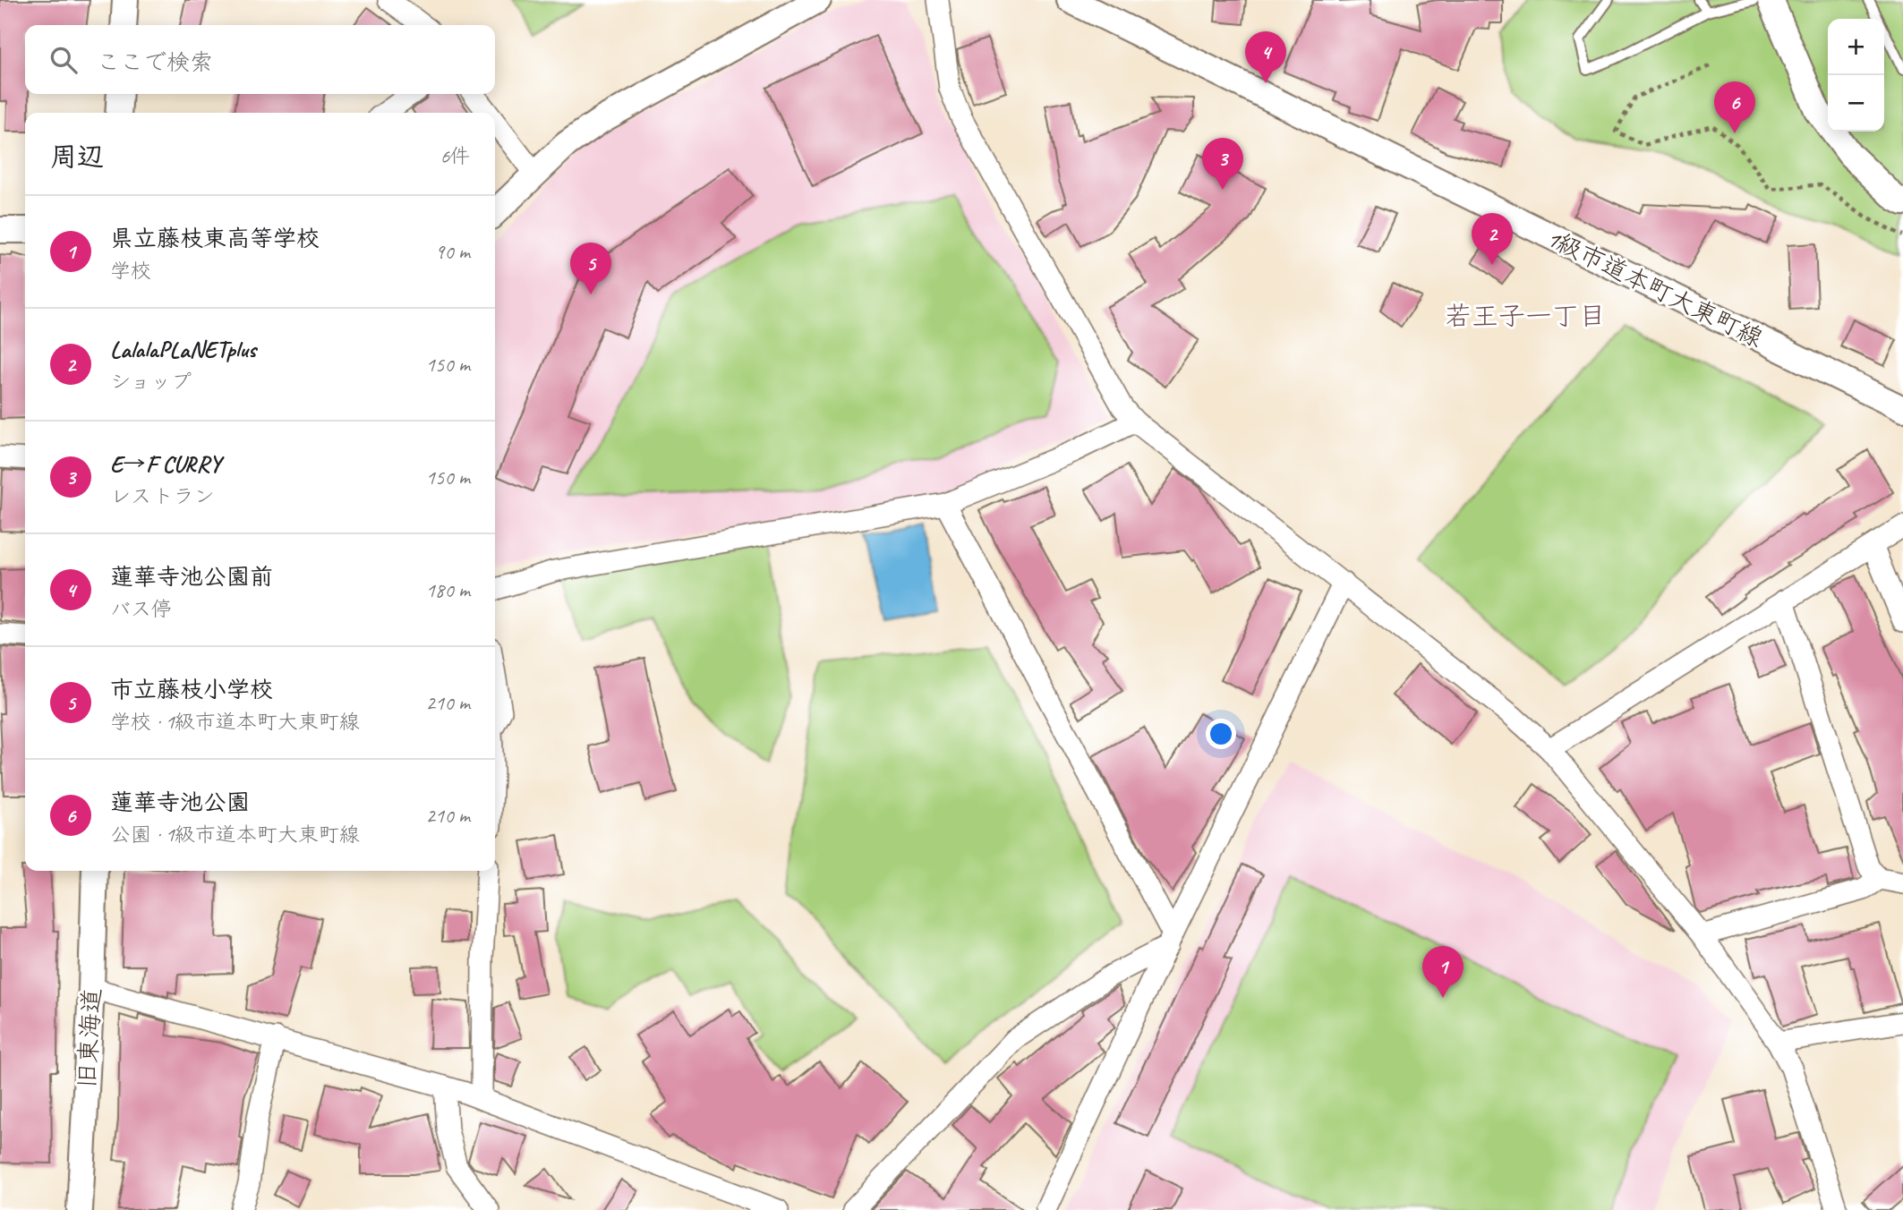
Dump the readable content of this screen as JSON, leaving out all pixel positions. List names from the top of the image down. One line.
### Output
{"streets":{"street":["1級市道本町大東町線","旧東海道"]},"districts":["若王子一丁目"],"page":{"map_buttons":["+","−"],"search":"ここで検索","pins":["4","6","3","2","5","1"],"heading":["周辺","6件"],"list":[{"mark":"1","name":"県立藤枝東高等学校","note":"学校","value":"90 m"},{"mark":"2","name":"LalalaPLaNETplus","note":"ショップ","value":"150 m"},{"mark":"3","name":"E→F CURRY","note":"レストラン","value":"150 m"},{"mark":"4","name":"蓮華寺池公園前","note":"バス停","value":"180 m"},{"mark":"5","name":"市立藤枝小学校","note":"学校 · 1級市道本町大東町線","value":"210 m"},{"mark":"6","name":"蓮華寺池公園","note":"公園 · 1級市道本町大東町線","value":"210 m"}]}}
